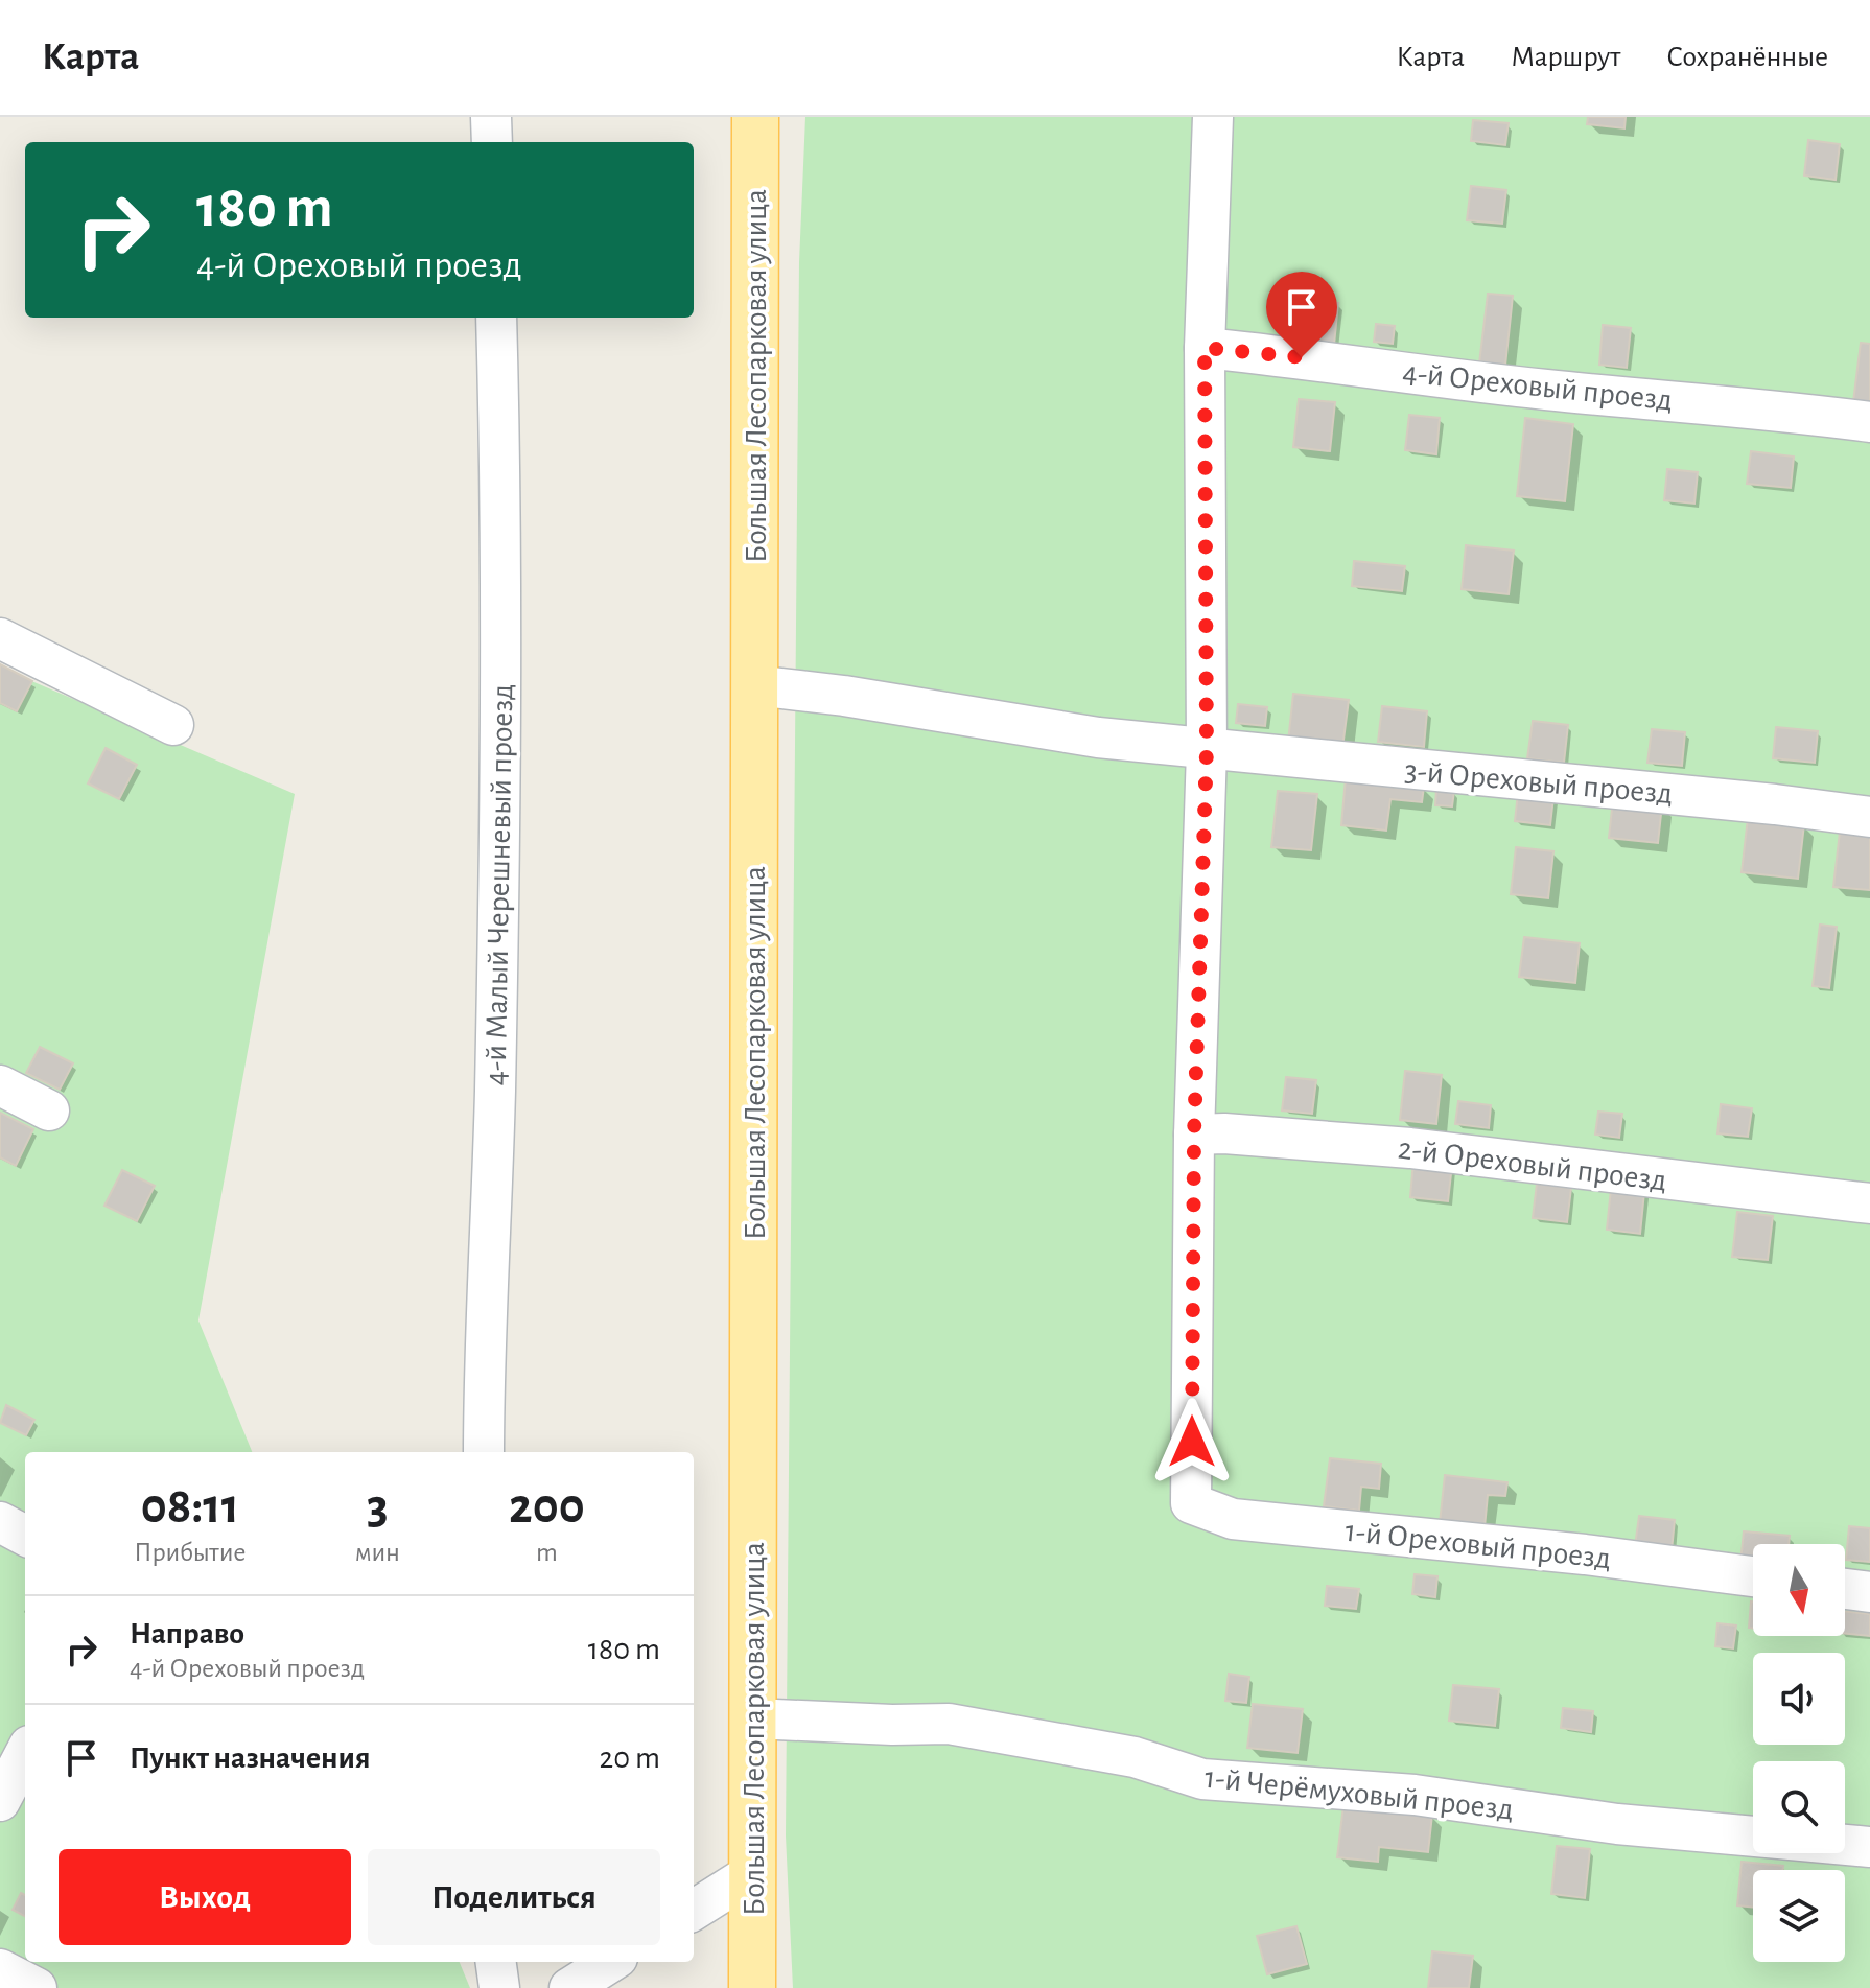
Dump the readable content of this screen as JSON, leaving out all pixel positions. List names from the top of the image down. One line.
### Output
{"streets":{"main road":["Большая Лесопарковая улица"],"street":["4-й Ореховый проезд","3-й Ореховый проезд","4-й Малый Черешневый проезд","2-й Ореховый проезд","1-й Ореховый проезд","1-й Черёмуховый проезд"]},"crossings":[["Большая Лесопарковая улица","3-й Ореховый проезд"],["Большая Лесопарковая улица","1-й Черёмуховый проезд"],["2-й Ореховый проезд","1-й Ореховый проезд"]],"north":"bottom","page":{"header":"Карта","nav":["Карта","Маршрут","Сохранённые"],"turn":["180 m","4-й Ореховый проезд"],"eta":["08:11","Прибытие","3","мин","200","m"],"list":[{"name":"Направо","note":"4-й Ореховый проезд","value":"180 m"},{"name":"Пункт назначения","value":"20 m"}],"buttons":["Выход","Поделиться"]}}
